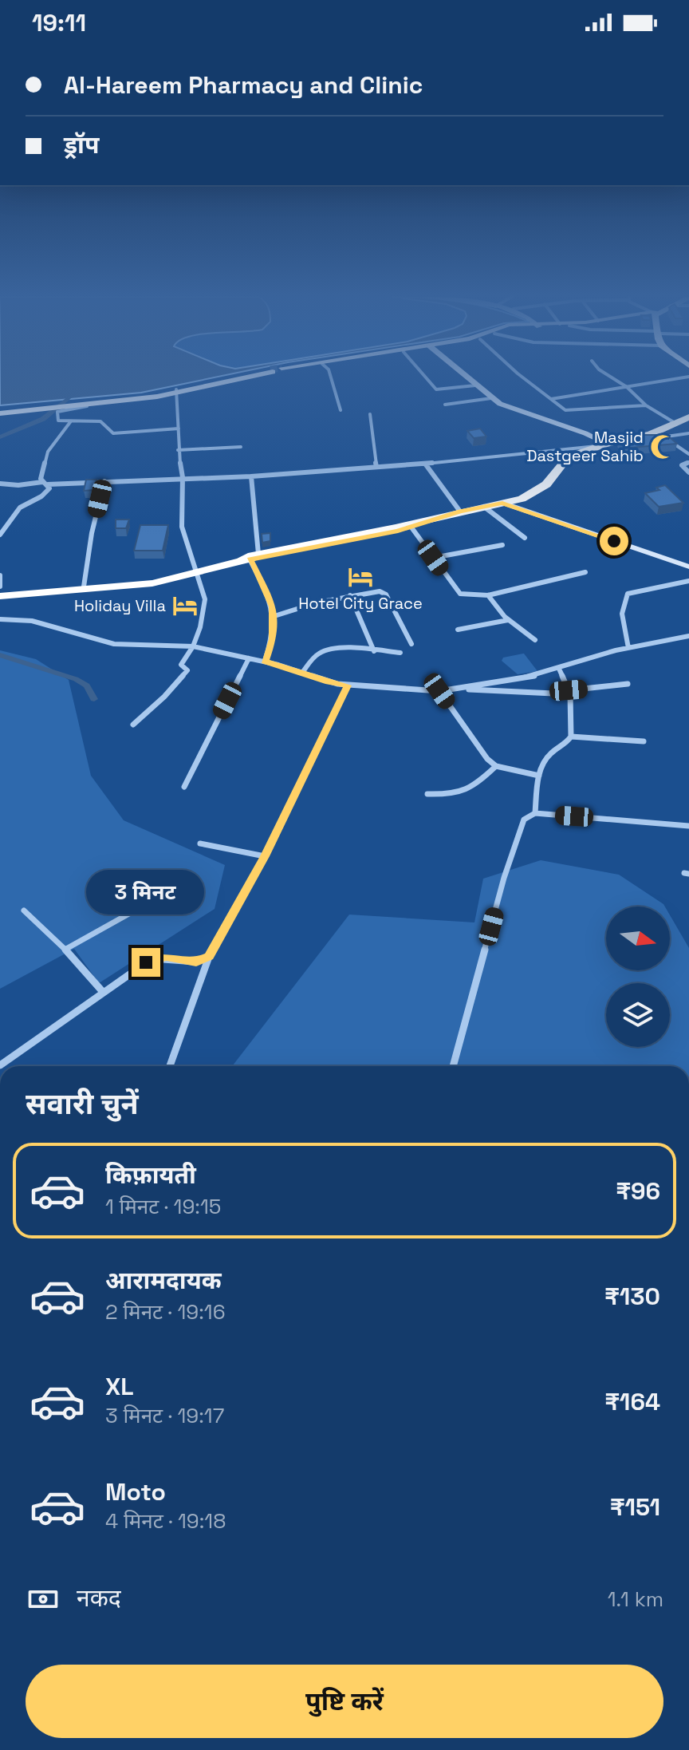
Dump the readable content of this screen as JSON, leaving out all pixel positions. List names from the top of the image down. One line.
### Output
{"places":{"mosque":["Masjid Dastgeer Sahib"],"hotel":["Hotel City Grace","Holiday Villa"]},"north":"right","page":{"status":"19:11","banner":["Al-Hareem Pharmacy and Clinic","ड्रॉप"],"bubble":"3 मिनट","heading":"सवारी चुनें","list":[{"name":"किफ़ायती","note":"1 मिनट · 19:15","value":"₹96"},{"name":"आरामदायक","note":"2 मिनट · 19:16","value":"₹130"},{"name":"XL","note":"3 मिनट · 19:17","value":"₹164"},{"name":"Moto","note":"4 मिनट · 19:18","value":"₹151"}],"pay":["नकद","1.1 km"],"buttons":"पुष्टि करें"}}
